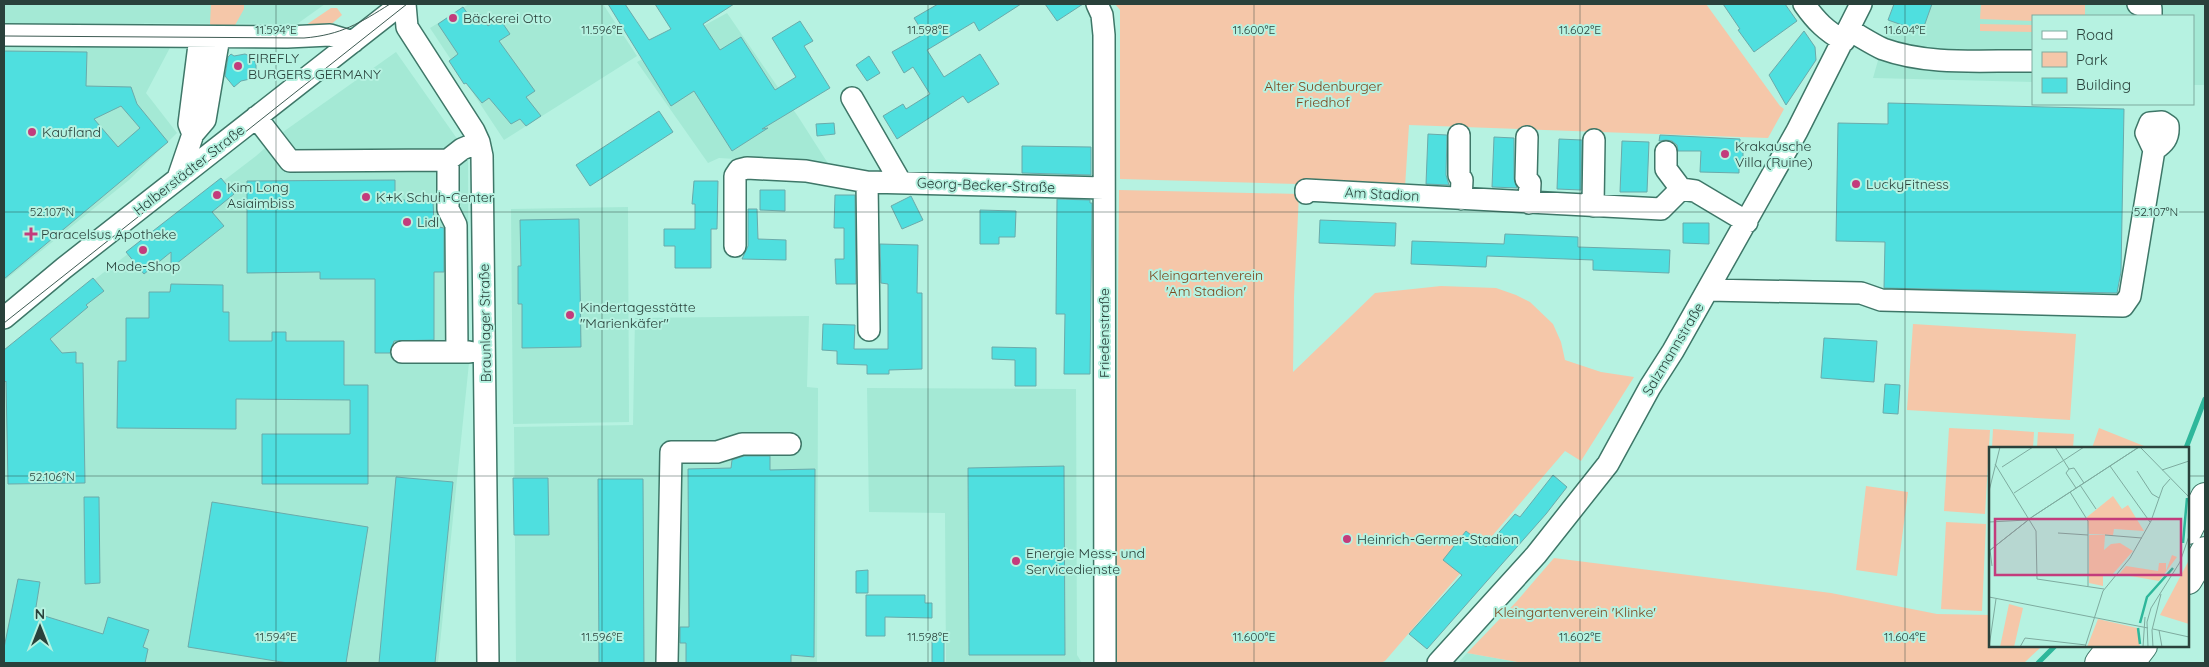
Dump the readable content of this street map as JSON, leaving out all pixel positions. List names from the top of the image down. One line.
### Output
{"streets":{"street":["Halberstädter Straße","Georg-Becker-Straße","Am Stadion","Braunlager Straße","Friedenstraße","Salzmannstraße"]},"crossings":[["Georg-Becker-Straße","Friedenstraße"]],"parks":["Alter Sudenburger Friedhof","Kleingartenverein 'Am Stadion'","Kleingartenverein 'Klinke'"],"places":{"other":["Bäckerei Otto","FIREFLY BURGERS GERMANY","Kaufland","Krakausche Villa (Ruine)","LuckyFitness","Kim Long Asiaimbiss","K+K Schuh-Center","Lidl","Mode-Shop","Kindertagesstätte \"Marienkäfer\"","Heinrich-Germer-Stadion","Energie Mess- und Servicedienste"],"health":["Paracelsus Apotheke"]},"legend":["Road","Park","Building"],"north":"top","coordinates":["11.594°E","11.596°E","11.598°E","11.600°E","11.602°E","11.604°E","52.107°N","52.106°N"]}
